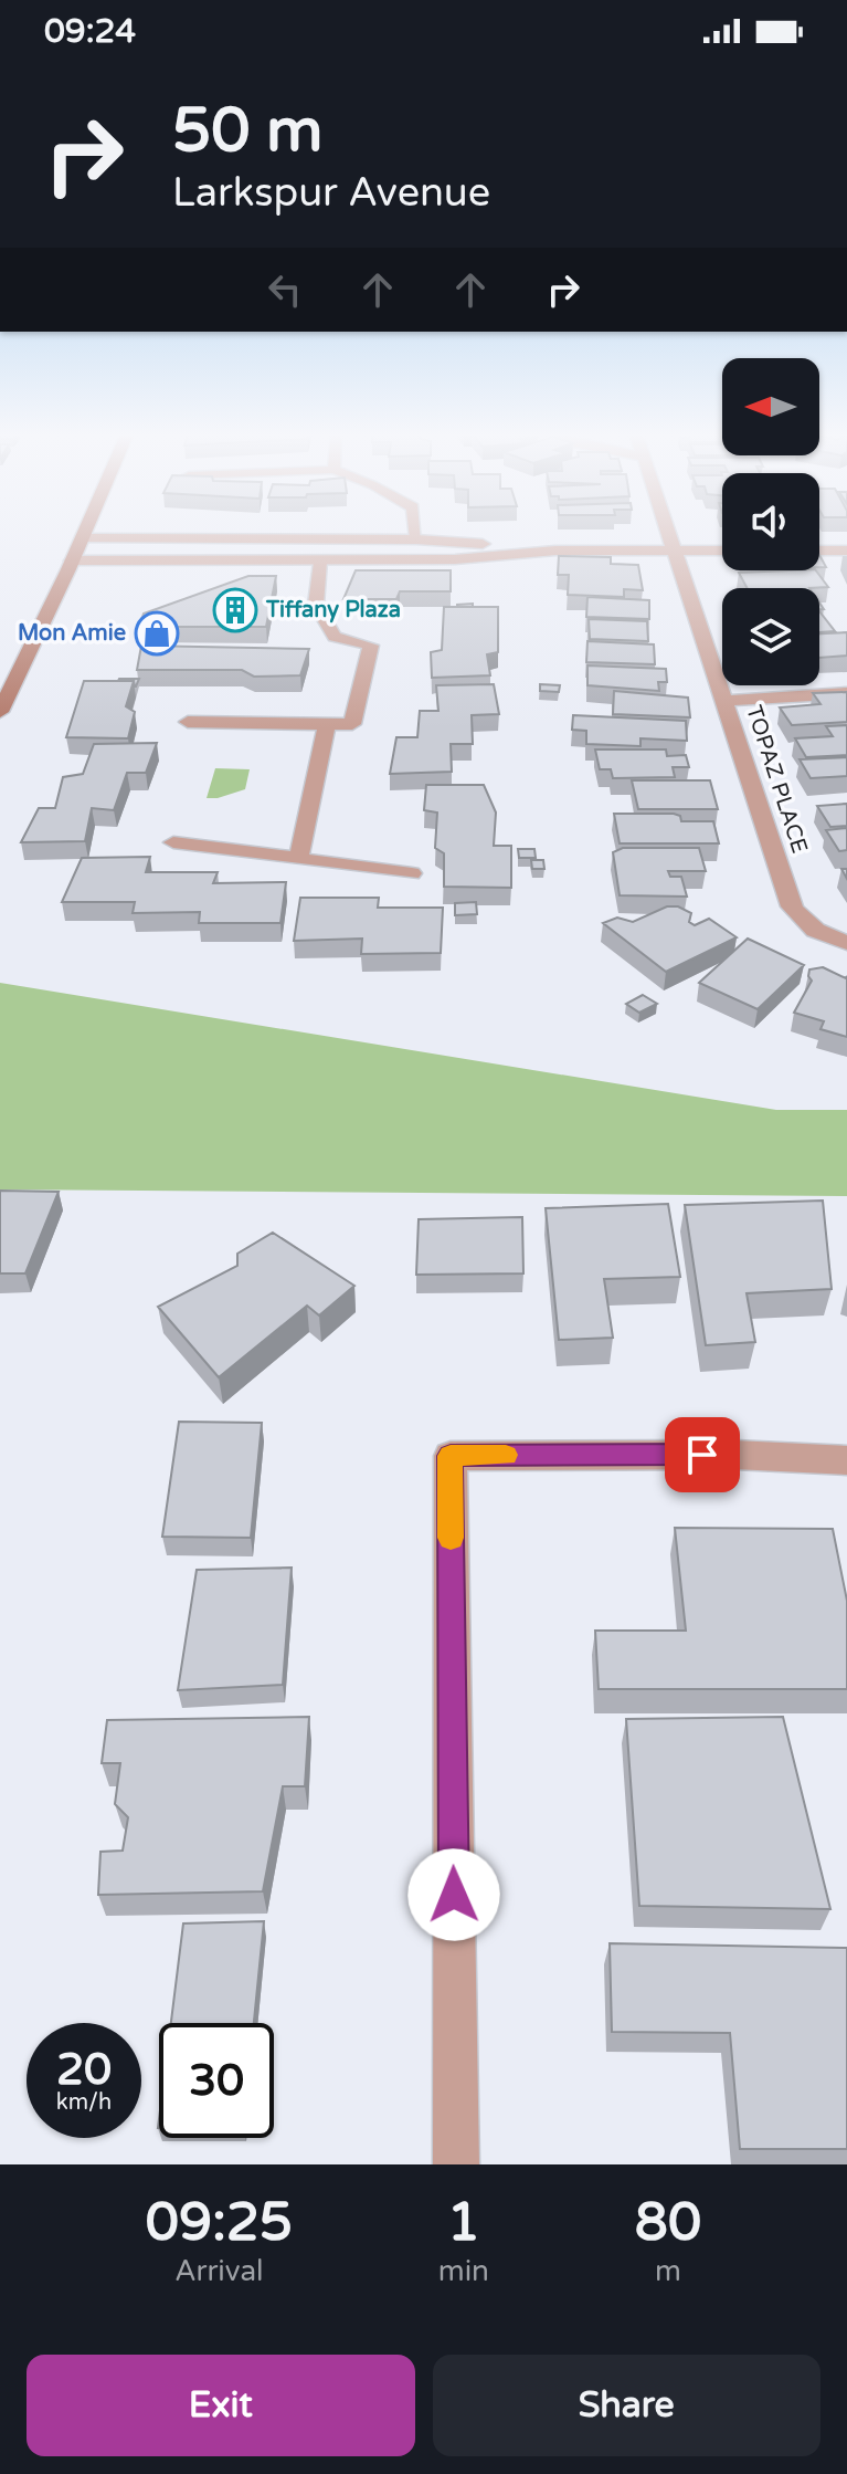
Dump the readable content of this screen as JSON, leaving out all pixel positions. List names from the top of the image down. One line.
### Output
{"streets":{"street":["TOPAZ PLACE"]},"places":{"building":["Tiffany Plaza"],"shop":["Mon Amie"]},"north":"left","page":{"status":"09:24","turn":["50 m","Larkspur Avenue"],"speed":"20 km/h","limit":"30","eta":["09:25","Arrival","1","min","80","m"],"buttons":["Exit","Share"]}}
